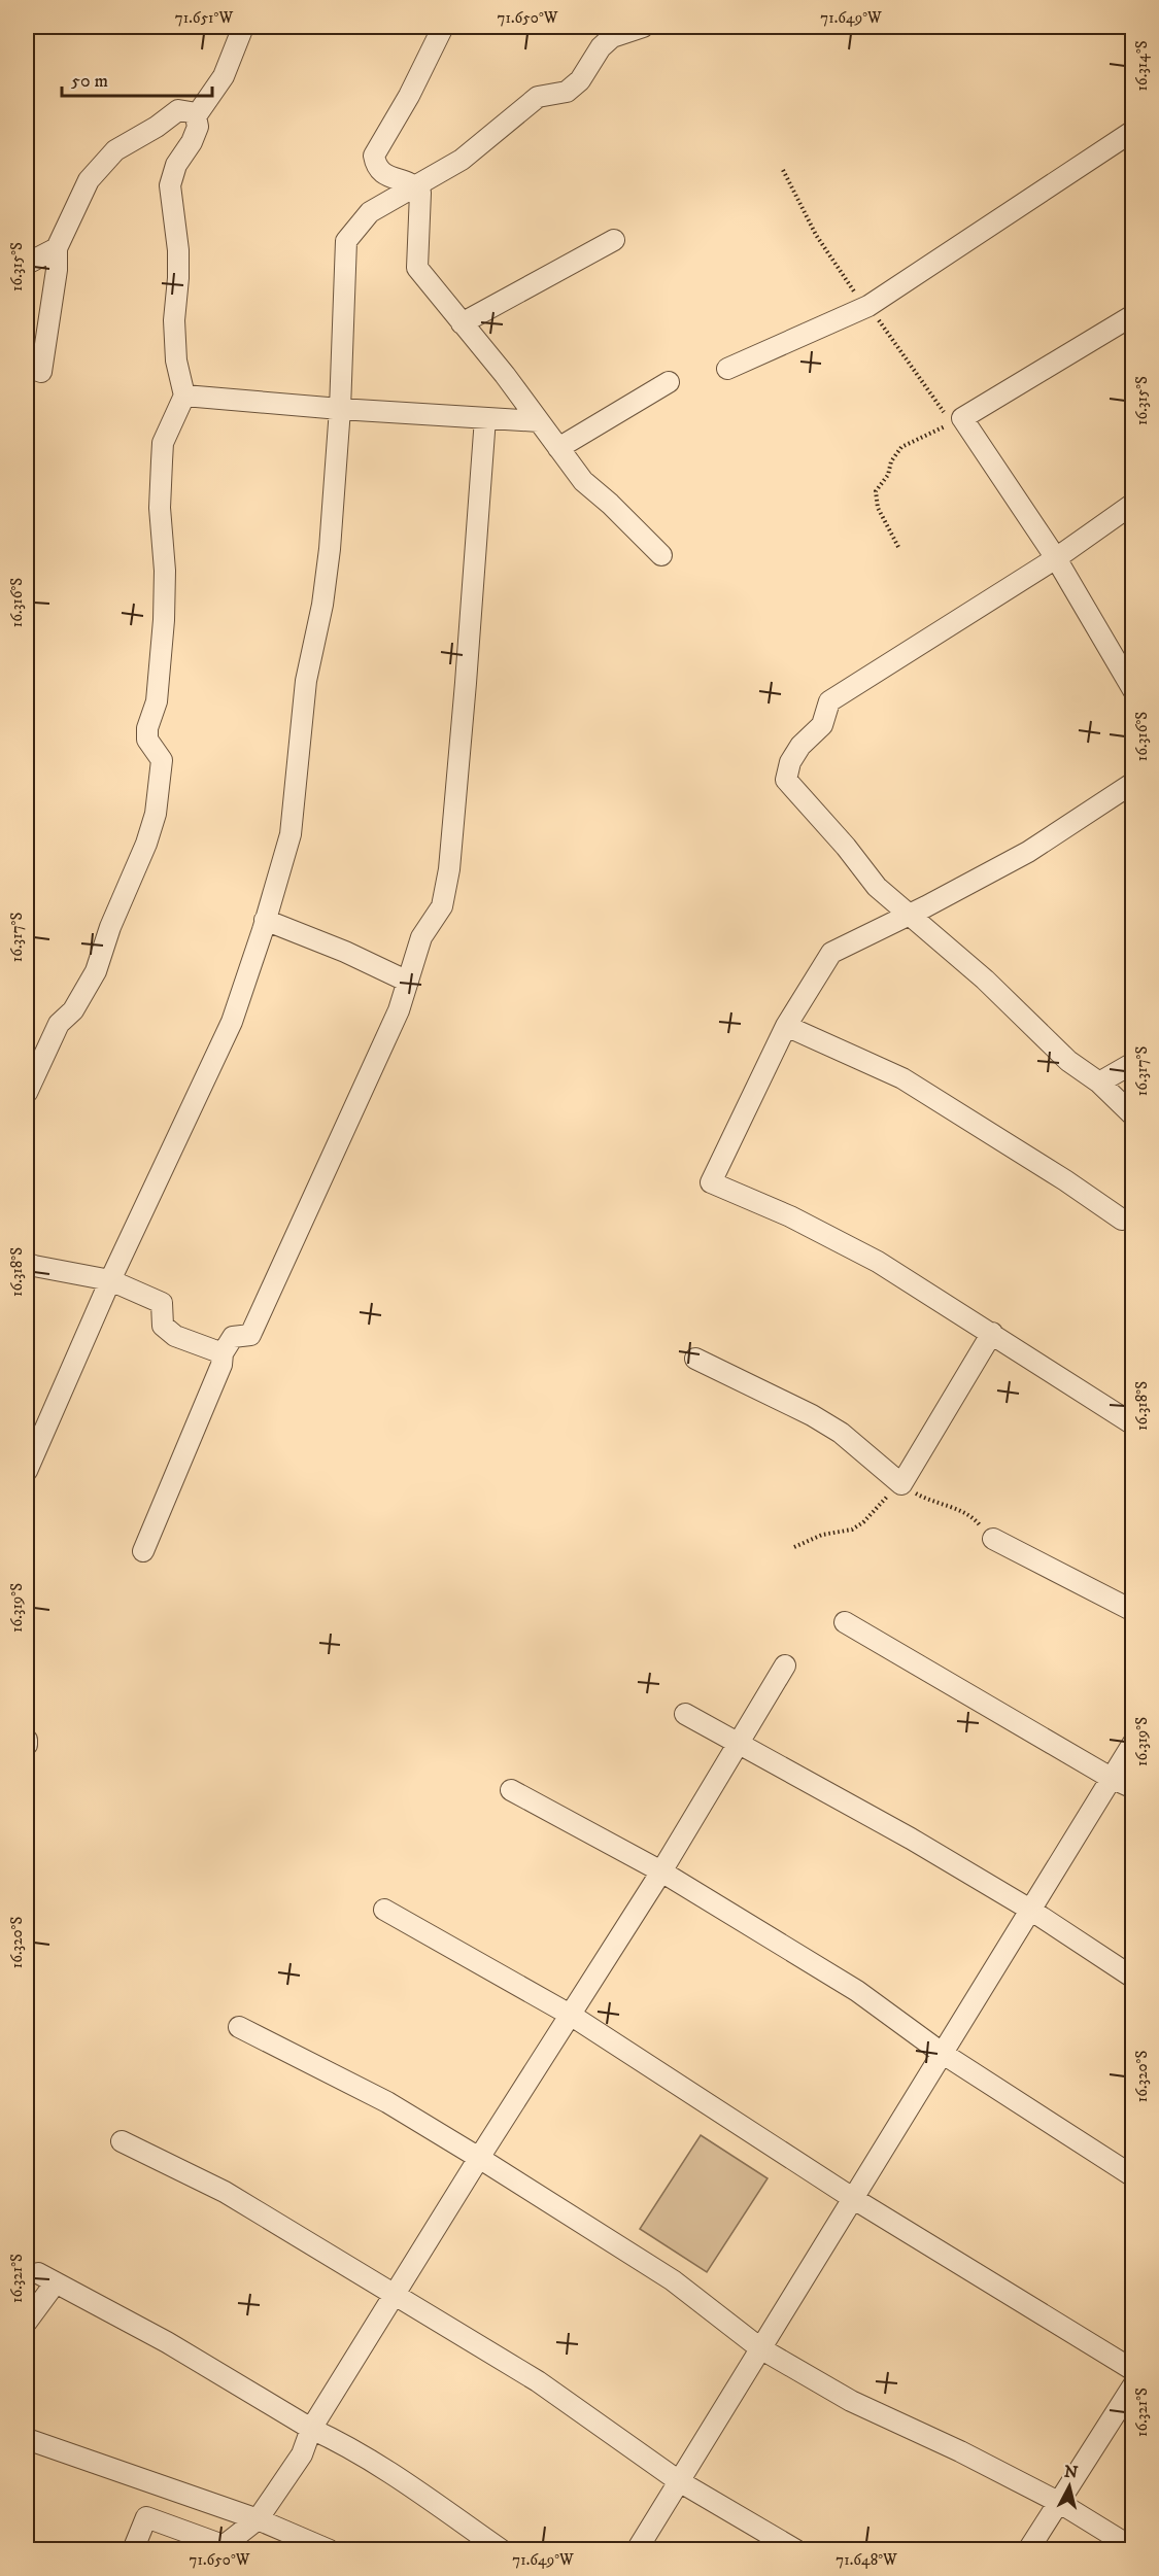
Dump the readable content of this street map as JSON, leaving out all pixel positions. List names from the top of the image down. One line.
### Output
{"scale_bar":"50 m","north":"top","coordinates":["71.651°W","71.650°W","71.649°W","16.314°S","16.315°S","16.316°S","16.317°S","16.318°S","16.319°S","16.320°S","16.321°S","71.648°W"]}
